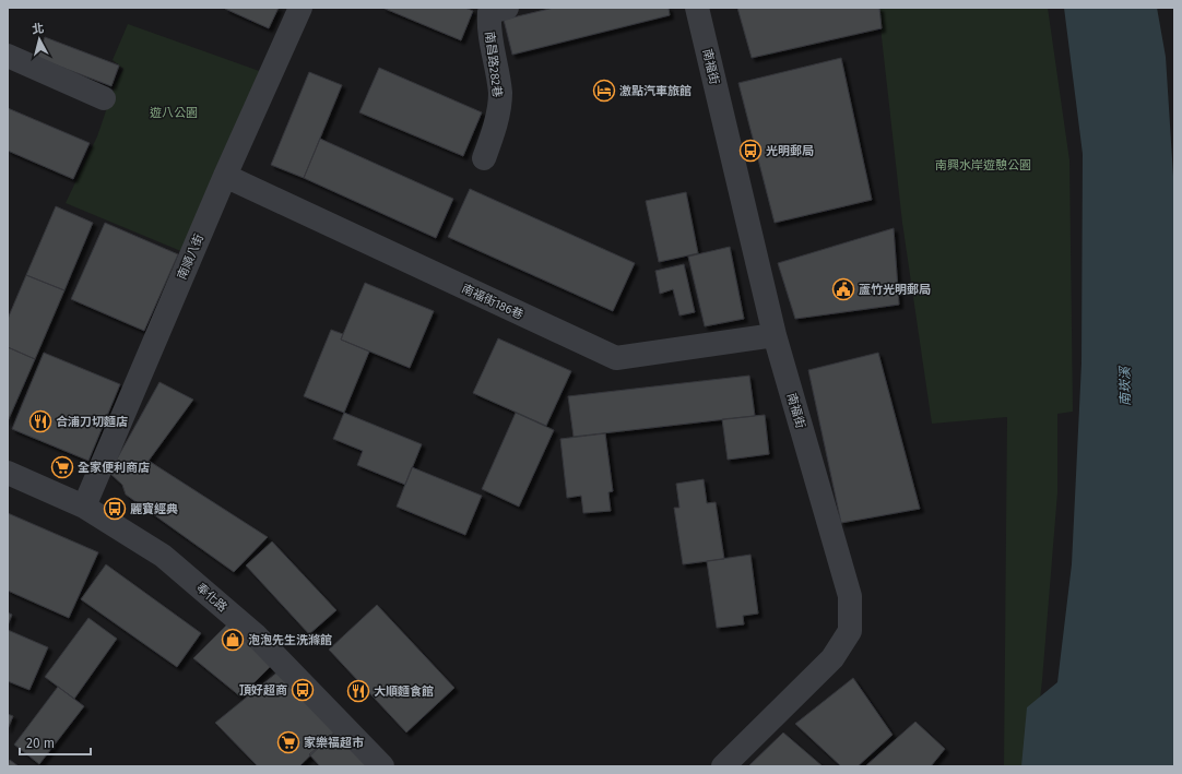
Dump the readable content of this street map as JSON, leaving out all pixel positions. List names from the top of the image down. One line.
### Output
{"streets":{"street":["南昌路282巷","南福街","南順八街","南福街186巷","奉化路"]},"crossings":[["南福街","南福街186巷"],["南順八街","南福街186巷"],["南順八街","奉化路"]],"water":["南崁溪"],"parks":["遊八公園","南興水岸遊憩公園"],"places":{"hotel":["激點汽車旅館"],"bus stop":["光明郵局","麗寶經典","頂好超商"],"public building":["蘆竹光明郵局"],"restaurant":["合浦刀切麵店","大順麵食館"],"supermarket":["全家便利商店","家樂福超市"],"shop":["泡泡先生洗滌館"]},"scale_bar":"20 m","north":"top"}
